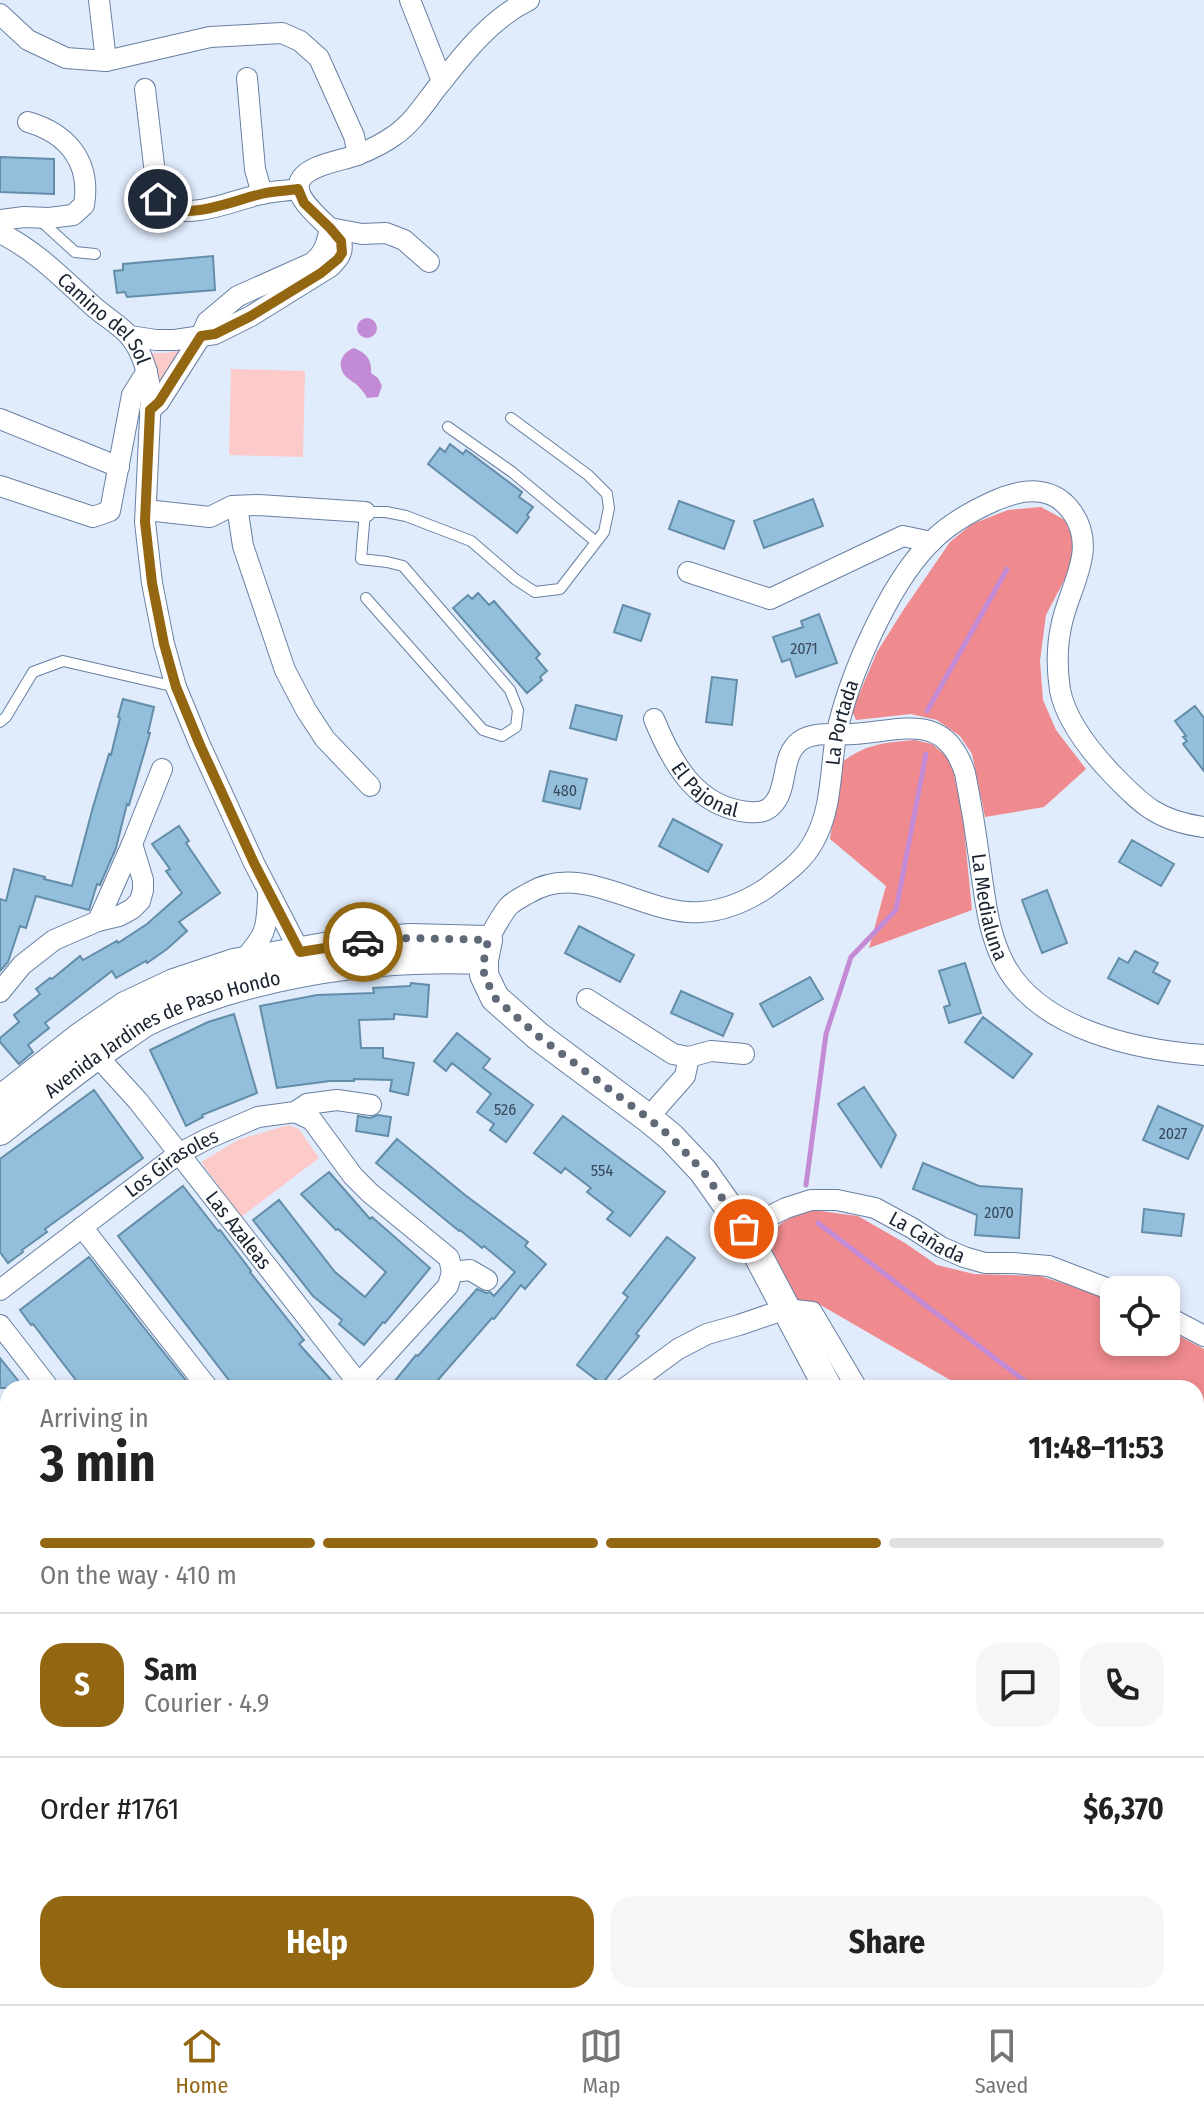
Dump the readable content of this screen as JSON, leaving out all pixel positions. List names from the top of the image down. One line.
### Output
{"streets":{"street":["Camino del Sol","La Portada","El Pajonal","La Medialuna","Avenida Jardines de Paso Hondo","Los Girasoles","Las Azaleas","La Cañada"]},"crossings":[["Camino del Sol","Avenida Jardines de Paso Hondo"],["La Portada","El Pajonal"],["La Portada","La Medialuna"],["La Portada","Avenida Jardines de Paso Hondo"],["El Pajonal","La Medialuna"],["Avenida Jardines de Paso Hondo","Las Azaleas"],["Los Girasoles","Las Azaleas"]],"house_numbers":["2071","480","526","2027","554","2070"],"page":{"heading":["3 min","Arriving in","11:48–11:53"],"panel":["Sam","Courier · 4.9","Order #1761","$6,370"],"bar":"On the way · 410 m","round":"S","buttons":["Help","Share"],"tabs":["Home","Map","Saved"]}}
